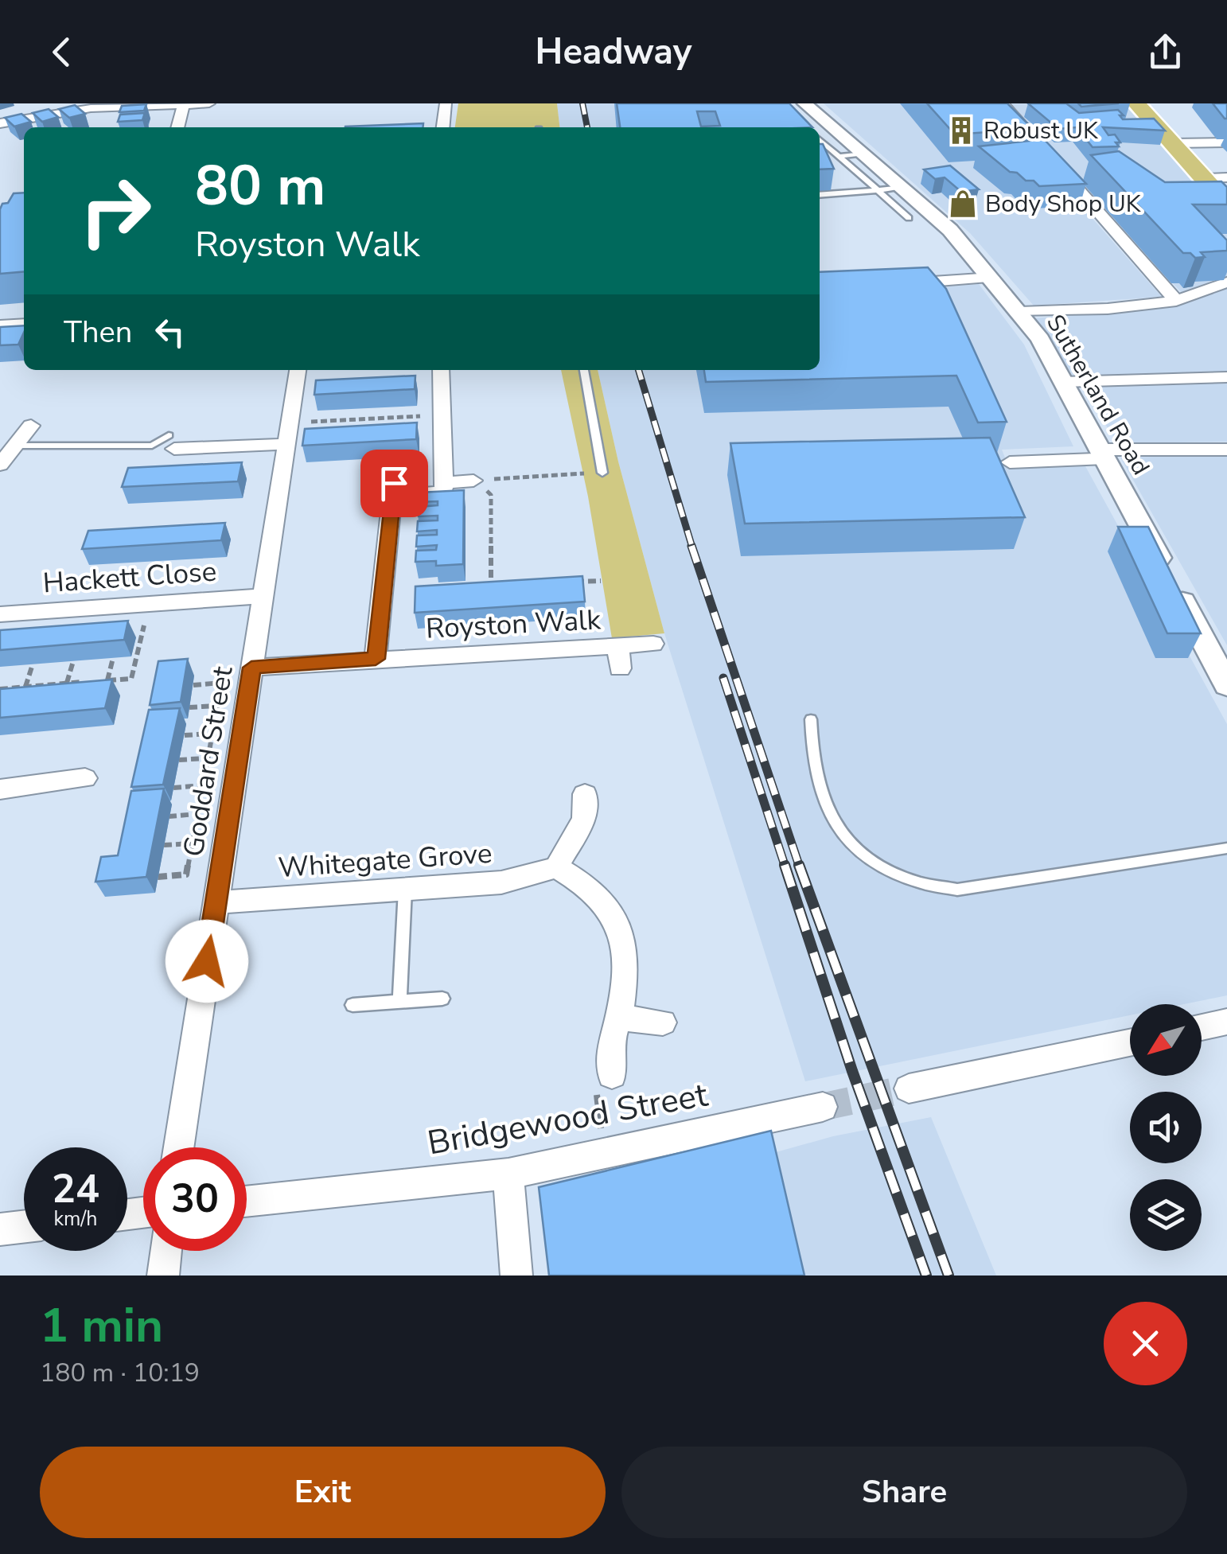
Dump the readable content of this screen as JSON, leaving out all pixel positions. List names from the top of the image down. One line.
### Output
{"streets":{"street":["Sutherland Road","Hackett Close","Royston Walk","Goddard Street","Whitegate Grove","Bridgewood Street"]},"crossings":[["Hackett Close","Goddard Street"],["Royston Walk","Goddard Street"],["Goddard Street","Whitegate Grove"]],"places":{"building":["Robust UK"],"shop":["Body Shop UK"]},"north":"bottom left","page":{"header":"Headway","turn":["80 m","Royston Walk"],"then":"Then","speed":"24 km/h","limit":"30","heading":["1 min","180 m · 10:19"],"buttons":["Exit","Share"]}}
